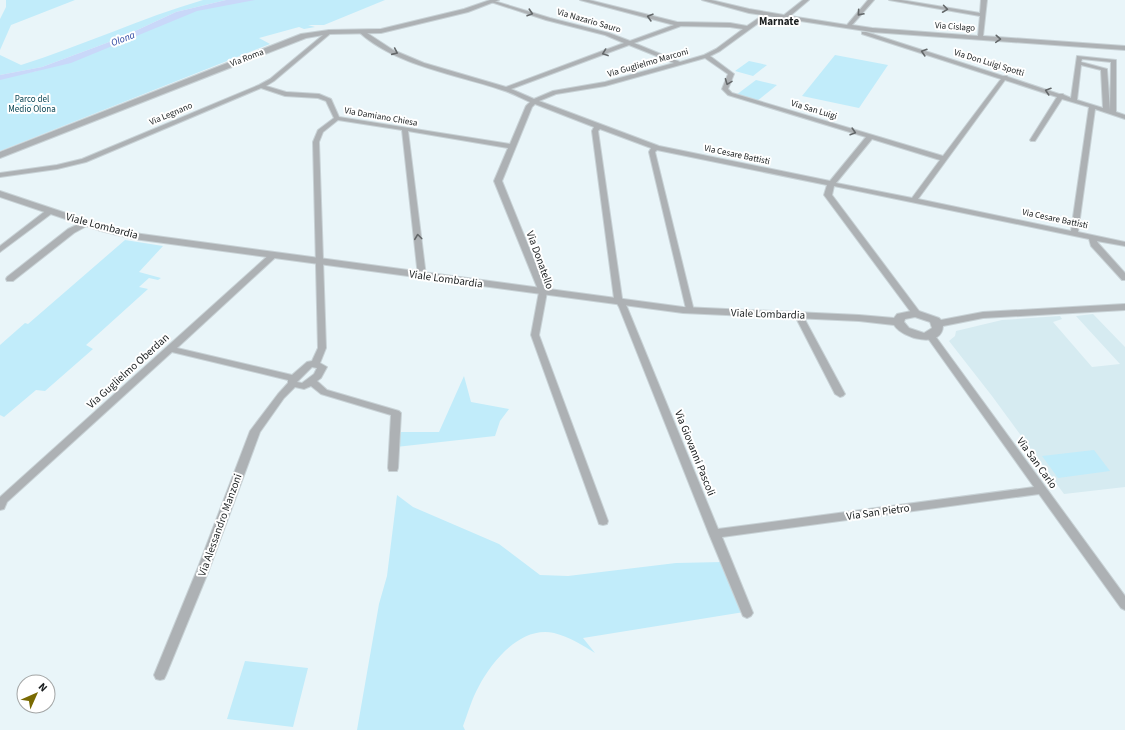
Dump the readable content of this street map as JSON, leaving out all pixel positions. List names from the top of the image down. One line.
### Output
{"streets":{"street":["Via Nazario Sauro","Via Cislago","Via Roma","Via Guglielmo Marconi","Via Don Luigi Spotti","Via San Luigi","Via Legnano","Via Damiano Chiesa","Via Cesare Battisti","Viale Lombardia","Via Donatello","Via Guglielmo Oberdan","Via Giovanni Pascoli","Via San Carlo","Via San Pietro","Via Alessandro Manzoni"]},"crossings":[["Via Nazario Sauro","Via Roma"],["Via Nazario Sauro","Via Guglielmo Marconi"],["Via Cislago","Via Don Luigi Spotti"],["Via Roma","Via Legnano"],["Via Roma","Via Cesare Battisti"],["Via Guglielmo Marconi","Via San Luigi"],["Via Guglielmo Marconi","Via Cesare Battisti"],["Via Guglielmo Marconi","Via Donatello"],["Via Legnano","Via Damiano Chiesa"],["Via Damiano Chiesa","Via Donatello"],["Via Cesare Battisti","Via Donatello"],["Via Cesare Battisti","Via Giovanni Pascoli"],["Viale Lombardia","Via Donatello"],["Viale Lombardia","Via Guglielmo Oberdan"],["Viale Lombardia","Via Giovanni Pascoli"],["Via Giovanni Pascoli","Via San Pietro"],["Via San Carlo","Via San Pietro"]],"one_way":["Via Cislago"],"districts":["Marnate"],"water":["Olona"],"parks":["Parco del Medio Olona"],"north":"top right"}
